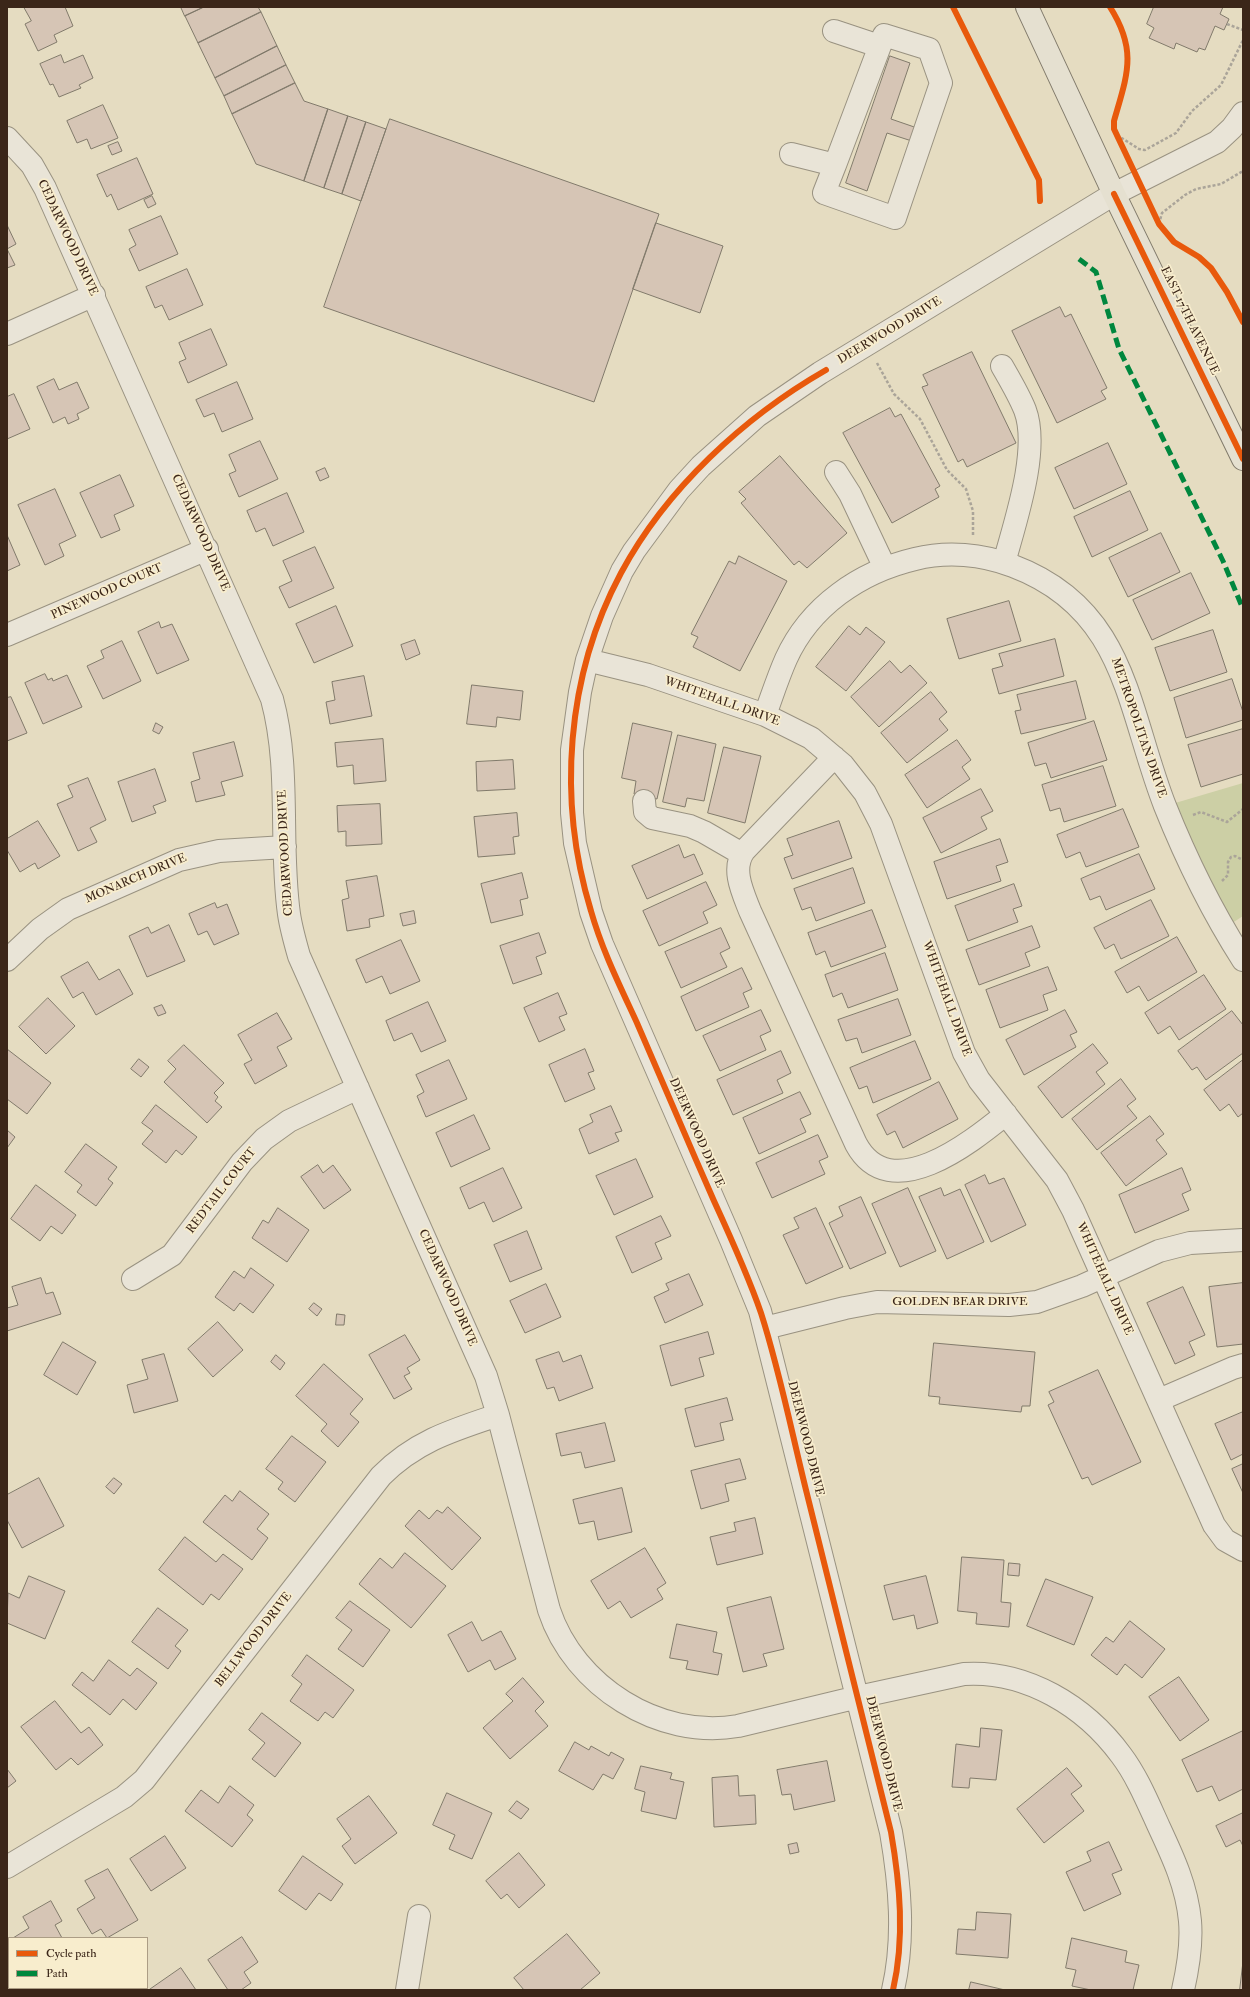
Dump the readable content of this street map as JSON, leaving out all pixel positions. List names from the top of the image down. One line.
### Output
{"streets":{"main road":["EAST 17TH AVENUE"],"street":["CEDARWOOD DRIVE","DEERWOOD DRIVE","PINEWOOD COURT","WHITEHALL DRIVE","METROPOLITAN DRIVE","MONARCH DRIVE","REDTAIL COURT","GOLDEN BEAR DRIVE","BELLWOOD DRIVE"]},"crossings":[["CEDARWOOD DRIVE","DEERWOOD DRIVE"],["CEDARWOOD DRIVE","PINEWOOD COURT"],["CEDARWOOD DRIVE","MONARCH DRIVE"],["CEDARWOOD DRIVE","REDTAIL COURT"],["CEDARWOOD DRIVE","BELLWOOD DRIVE"],["EAST 17TH AVENUE","DEERWOOD DRIVE"],["DEERWOOD DRIVE","WHITEHALL DRIVE"],["DEERWOOD DRIVE","GOLDEN BEAR DRIVE"],["WHITEHALL DRIVE","METROPOLITAN DRIVE"],["WHITEHALL DRIVE","GOLDEN BEAR DRIVE"]],"legend":["Cycle path","Path"]}
